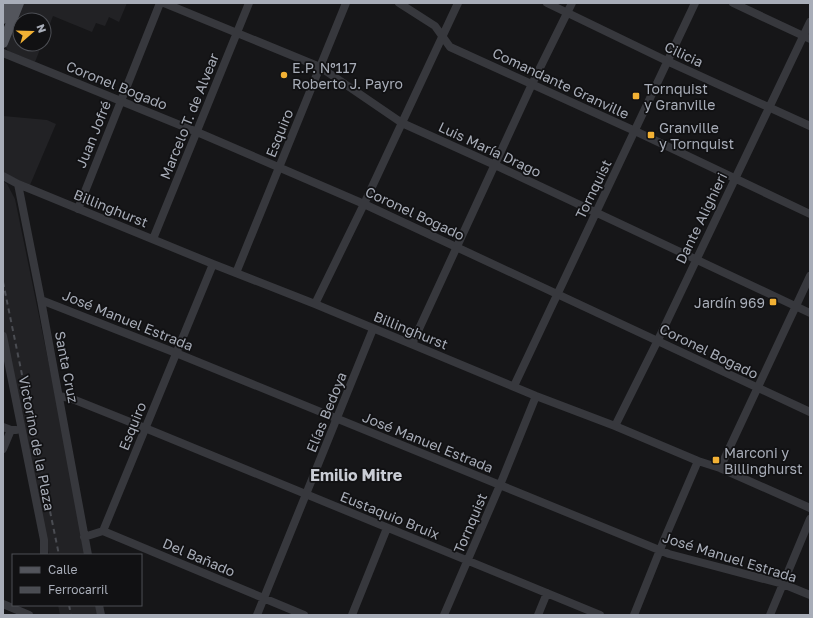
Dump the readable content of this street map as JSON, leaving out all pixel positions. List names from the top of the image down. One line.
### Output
{"streets":{"street":["Cilicia","Comandante Granville","Coronel Bogado","Marcelo T. de Alvear","Esquiro","Juan Jofré","Luis María Drago","Tornquist","Billinghurst","Dante Alighieri","José Manuel Estrada","Santa Cruz","Elías Bedoya","Victorino de la Plaza","Eustaquio Bruix","Del Bañado"]},"crossings":[["Cilicia","Tornquist"],["Cilicia","Dante Alighieri"],["Comandante Granville","Tornquist"],["Comandante Granville","Dante Alighieri"],["Coronel Bogado","Marcelo T. de Alvear"],["Coronel Bogado","Esquiro"],["Coronel Bogado","Juan Jofré"],["Coronel Bogado","Tornquist"],["Coronel Bogado","Dante Alighieri"],["Marcelo T. de Alvear","Luis María Drago"],["Marcelo T. de Alvear","Billinghurst"],["Esquiro","Luis María Drago"],["Esquiro","Billinghurst"],["Esquiro","José Manuel Estrada"],["Esquiro","Eustaquio Bruix"],["Esquiro","Del Bañado"],["Juan Jofré","Billinghurst"],["Luis María Drago","Tornquist"],["Luis María Drago","Dante Alighieri"],["Tornquist","Billinghurst"],["Tornquist","José Manuel Estrada"],["Tornquist","Eustaquio Bruix"],["Billinghurst","Dante Alighieri"],["Billinghurst","Santa Cruz"],["Billinghurst","Elías Bedoya"],["José Manuel Estrada","Santa Cruz"],["José Manuel Estrada","Elías Bedoya"],["Santa Cruz","Eustaquio Bruix"],["Elías Bedoya","Eustaquio Bruix"],["Elías Bedoya","Del Bañado"]],"districts":["Emilio Mitre"],"places":{"other":["E.P. Nº117 Roberto J. Payro"],"transit":["Tornquist y Granville","Granville y Tornquist","Jardín 969","Marconi y Billinghurst"]},"legend":["Calle","Ferrocarril"],"north":"right"}
